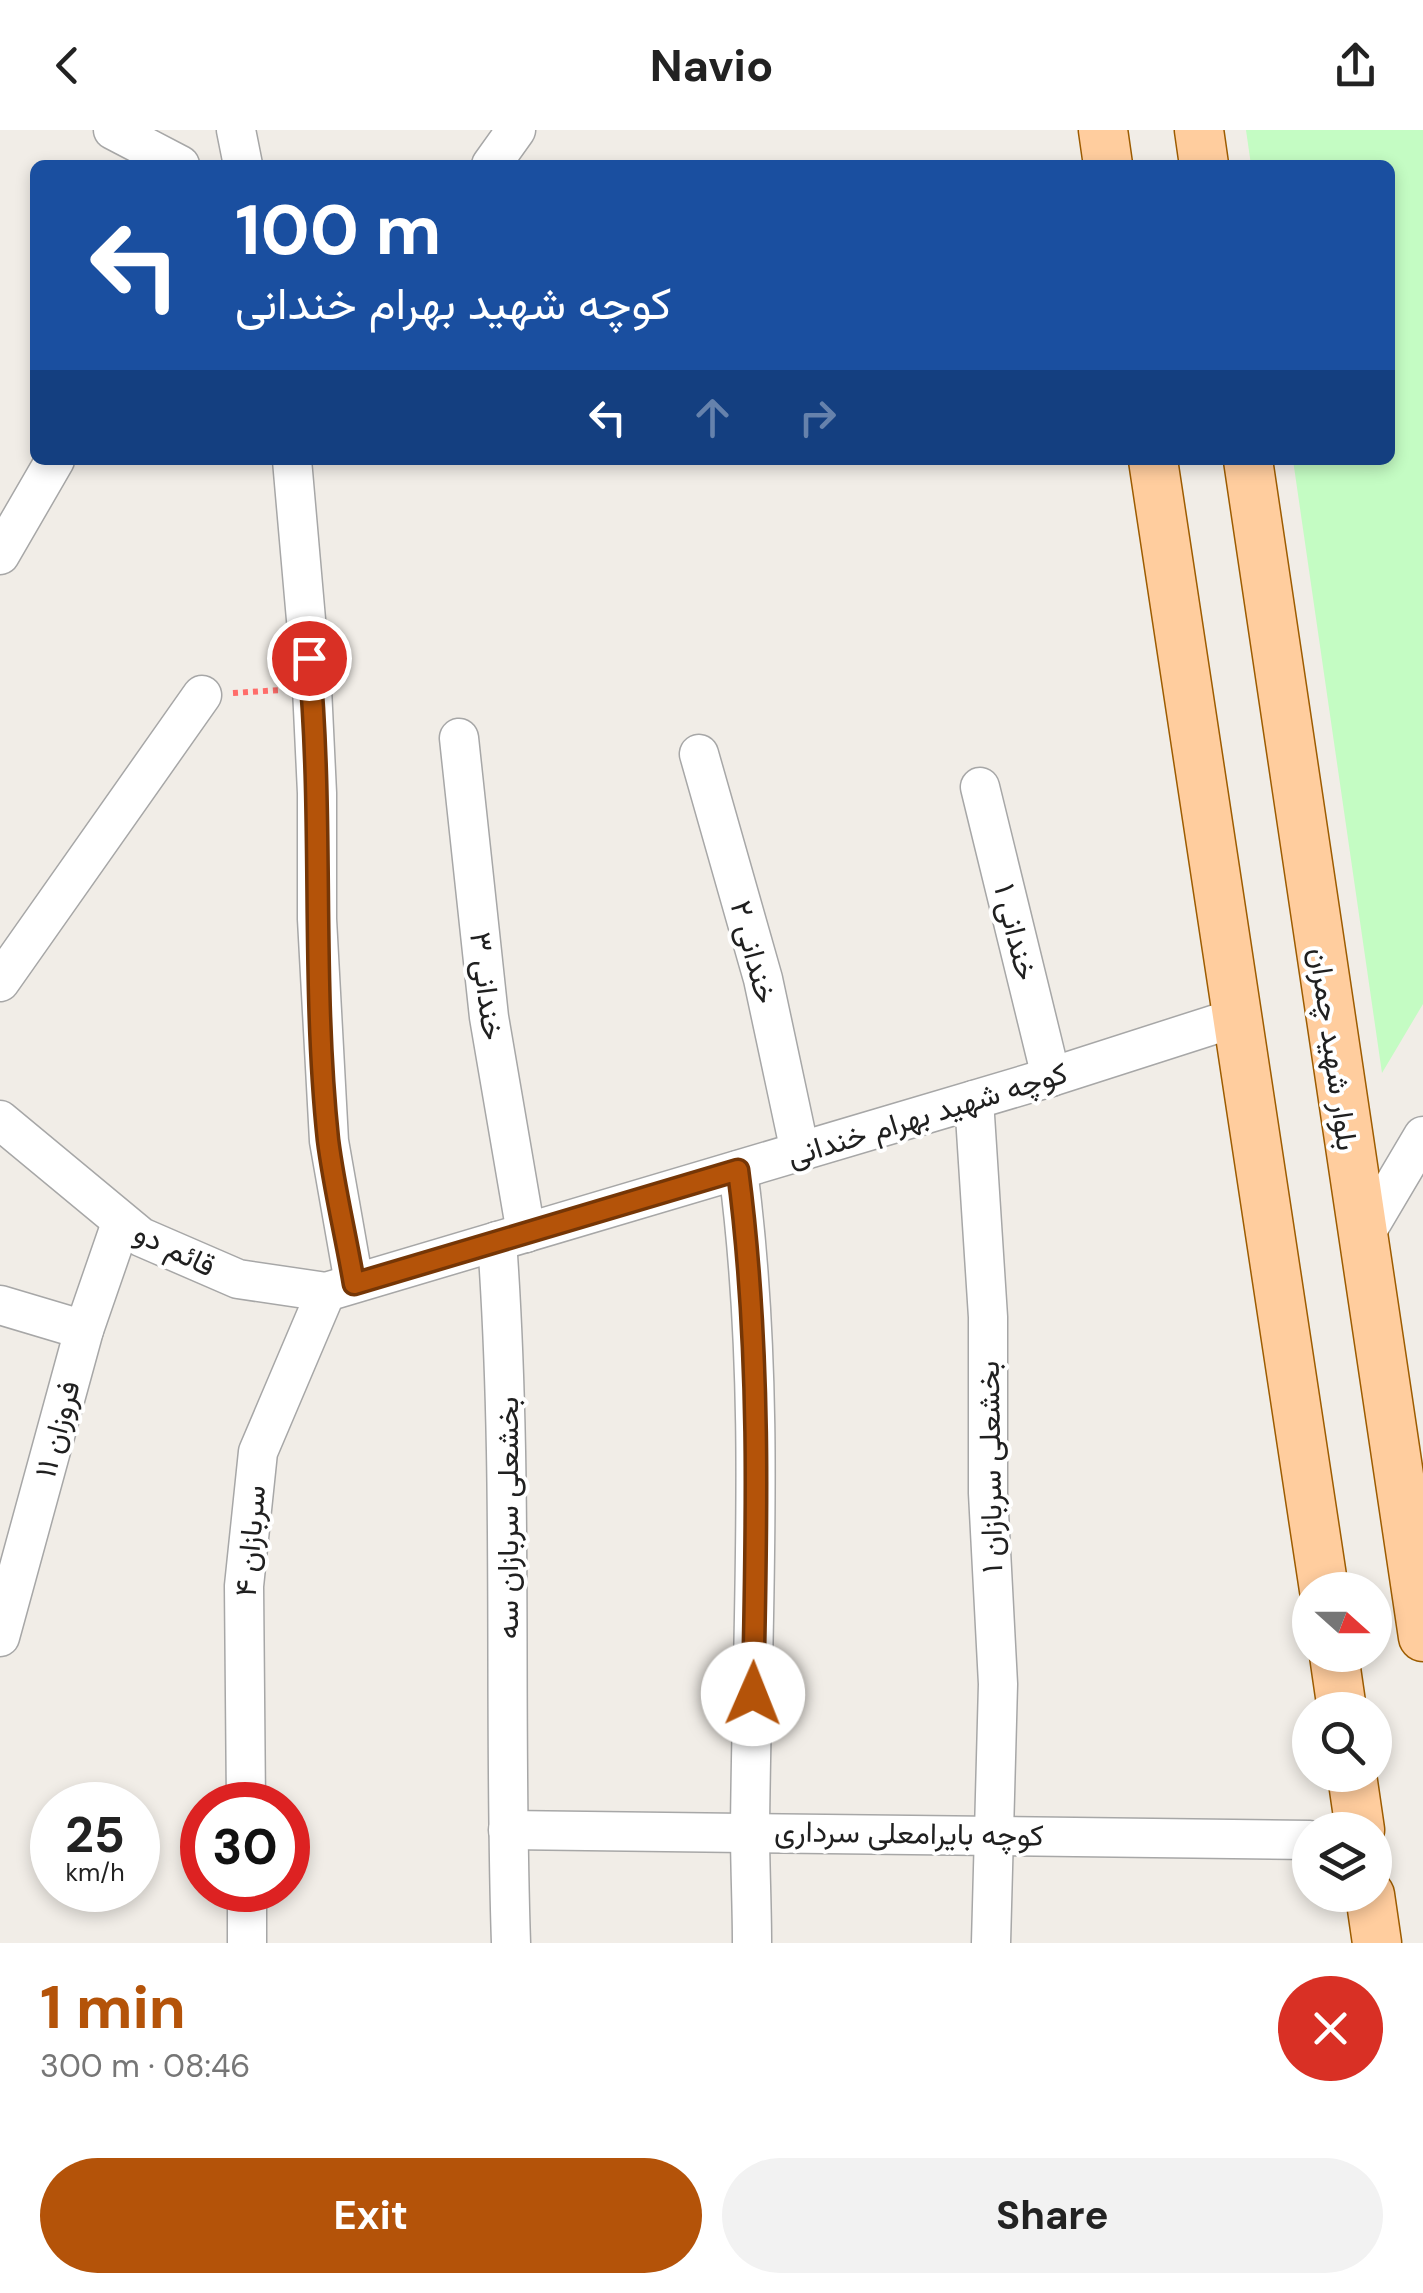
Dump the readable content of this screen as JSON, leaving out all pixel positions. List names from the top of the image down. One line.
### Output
{"streets":{"main road":["بلوار شهید چمران"],"street":["خندانی ۱","خندانی ۲","خندانی ۳","کوچه شهید بهرام خندانی","قائم دو","۱۱ فروزان","بخشعلی سربازان ۱","بخشعلی سربازان سه","سربازان ۴","کوچه بایرامعلی سرداری"]},"crossings":[["خندانی ۱","کوچه شهید بهرام خندانی"],["خندانی ۲","کوچه شهید بهرام خندانی"],["خندانی ۳","کوچه شهید بهرام خندانی"],["خندانی ۳","بخشعلی سربازان سه"],["کوچه شهید بهرام خندانی","قائم دو"],["کوچه شهید بهرام خندانی","بخشعلی سربازان ۱"],["کوچه شهید بهرام خندانی","بخشعلی سربازان سه"],["کوچه شهید بهرام خندانی","سربازان ۴"],["قائم دو","۱۱ فروزان"],["قائم دو","سربازان ۴"],["بخشعلی سربازان ۱","کوچه بایرامعلی سرداری"],["بخشعلی سربازان سه","کوچه بایرامعلی سرداری"]],"north":"right","page":{"header":"Navio","turn":["100 m","کوچه شهید بهرام خندانی"],"speed":"25 km/h","limit":"30","heading":["1 min","300 m · 08:46"],"buttons":["Exit","Share"]}}
